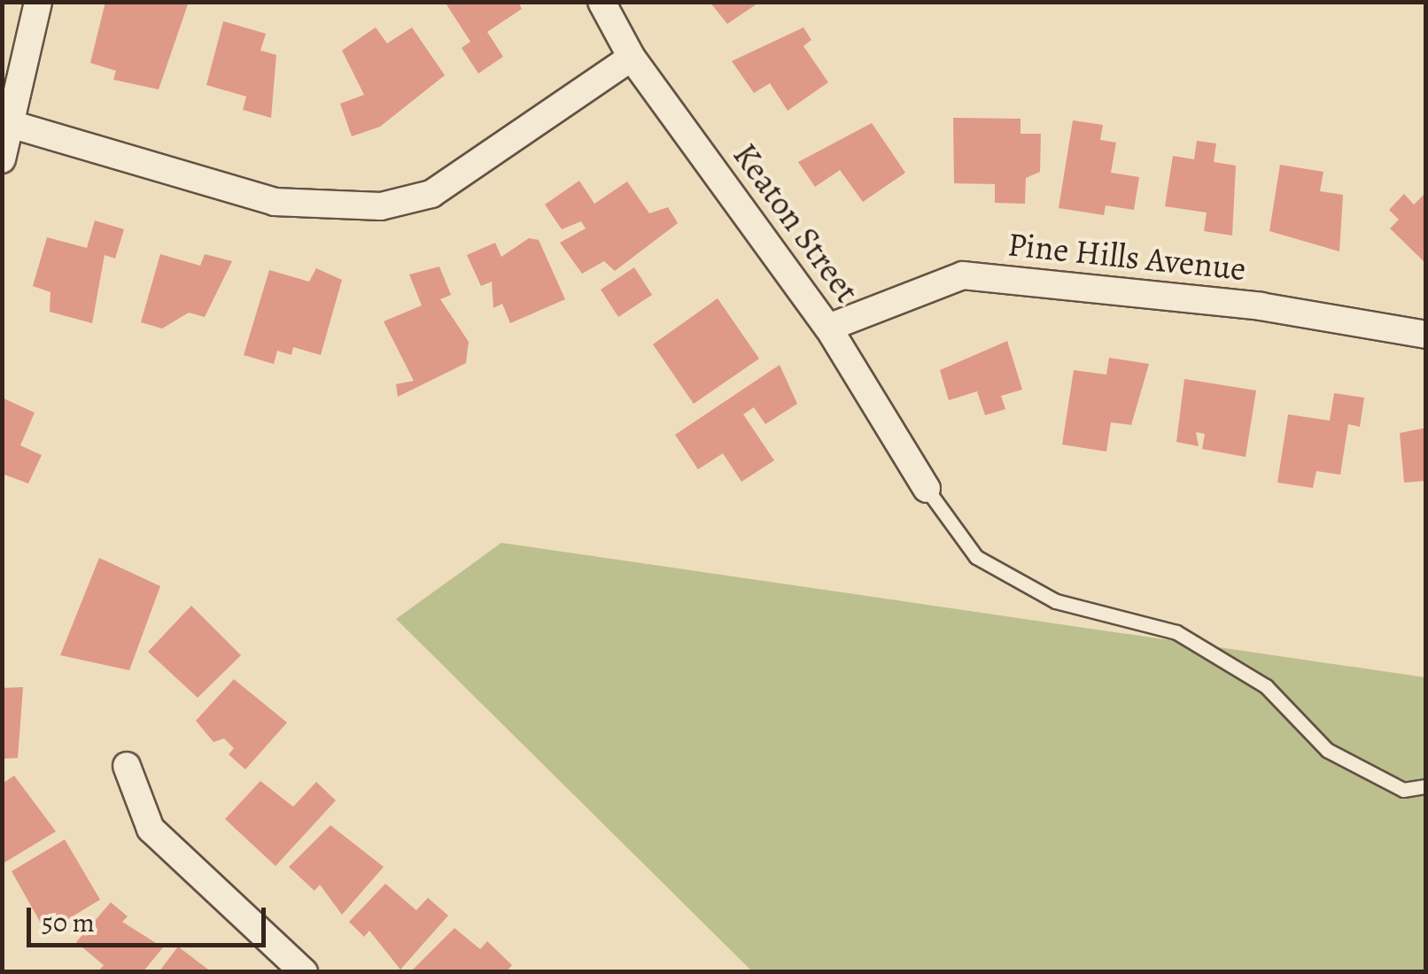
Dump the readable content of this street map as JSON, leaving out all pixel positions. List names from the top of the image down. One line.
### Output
{"streets":{"street":["Keaton Street","Pine Hills Avenue"]},"crossings":[["Keaton Street","Pine Hills Avenue"]],"scale_bar":"50 m"}
